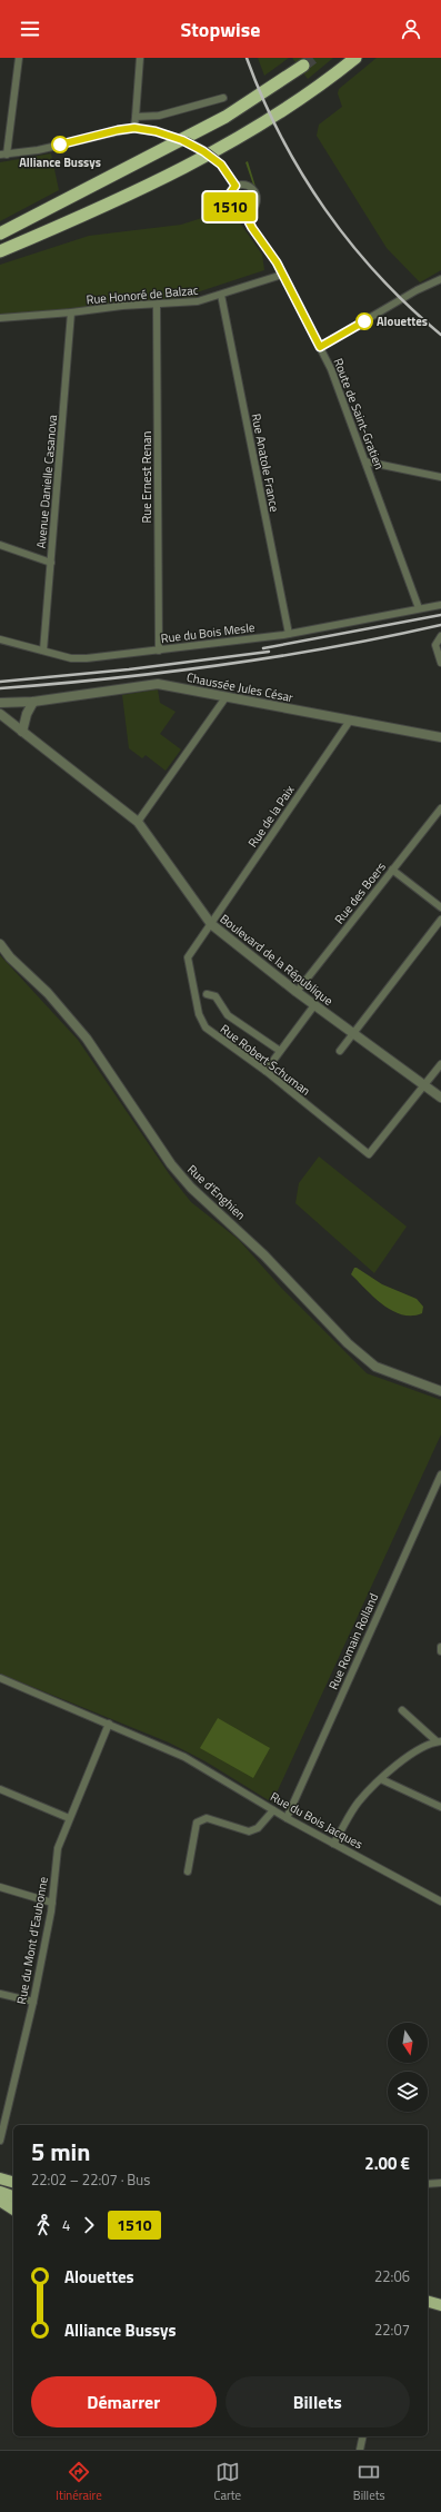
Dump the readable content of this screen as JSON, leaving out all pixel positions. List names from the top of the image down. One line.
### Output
{"streets":{"street":["Rue Honoré de Balzac","Route de Saint-Gratien","Rue Anatole France","Rue Ernest Renan","Avenue Danielle Casanova","Rue du Bois Mesle","Chaussée Jules César","Rue de la Paix","Rue des Boers","Boulevard de la République","Rue Robert Schuman","Rue d'Enghien","Rue Romain Rolland","Rue du Bois Jacques","Rue du Mont d'Eaubonne"]},"crossings":[["Rue Honoré de Balzac","Route de Saint-Gratien"],["Rue Honoré de Balzac","Rue Anatole France"],["Rue Honoré de Balzac","Rue Ernest Renan"],["Rue Honoré de Balzac","Avenue Danielle Casanova"],["Route de Saint-Gratien","Rue du Bois Mesle"],["Rue Anatole France","Rue du Bois Mesle"],["Rue Ernest Renan","Rue du Bois Mesle"],["Avenue Danielle Casanova","Rue du Bois Mesle"],["Chaussée Jules César","Rue de la Paix"],["Rue de la Paix","Boulevard de la République"],["Rue de la Paix","Rue Robert Schuman"],["Rue des Boers","Boulevard de la République"],["Boulevard de la République","Rue Robert Schuman"],["Rue Romain Rolland","Rue du Bois Jacques"],["Rue du Bois Jacques","Rue du Mont d'Eaubonne"]],"places":["Alliance Bussys","Alouettes"],"lines":["bus line 1510"],"north":"bottom","page":{"header":"Stopwise","on_map":"1510","heading":["5 min","22:02 – 22:07 · Bus","2.00 €"],"legs":["4","1510"],"list":[{"name":"Alouettes","value":"22:06"},{"name":"Alliance Bussys","value":"22:07"}],"buttons":["Démarrer","Billets"],"tabs":["Itinéraire","Carte","Billets"]}}
